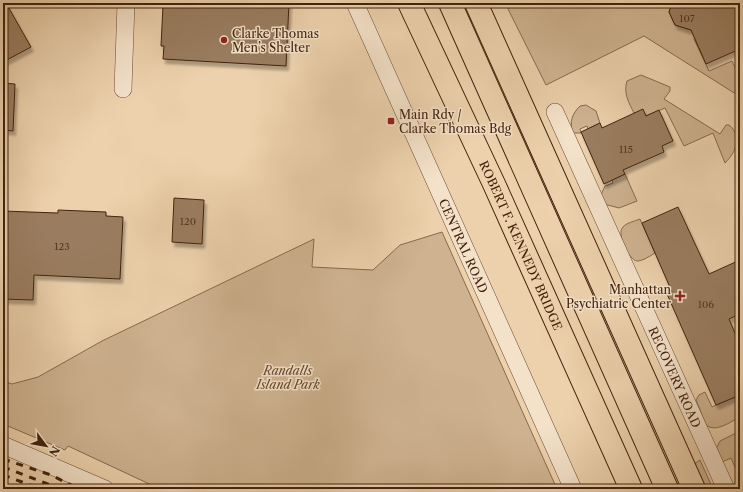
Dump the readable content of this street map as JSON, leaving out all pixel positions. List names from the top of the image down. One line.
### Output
{"streets":{"highway":["ROBERT F. KENNEDY BRIDGE"],"street":["CENTRAL ROAD","RECOVERY ROAD"]},"parks":["Randalls Island Park"],"places":{"other":["Clarke Thomas Men’s Shelter"],"transit":["Main Rdy / Clarke Thomas Bdg"],"health":["Manhattan Psychiatric Center"]},"house_numbers":["107","115","120","123","106"],"north":"bottom right"}
